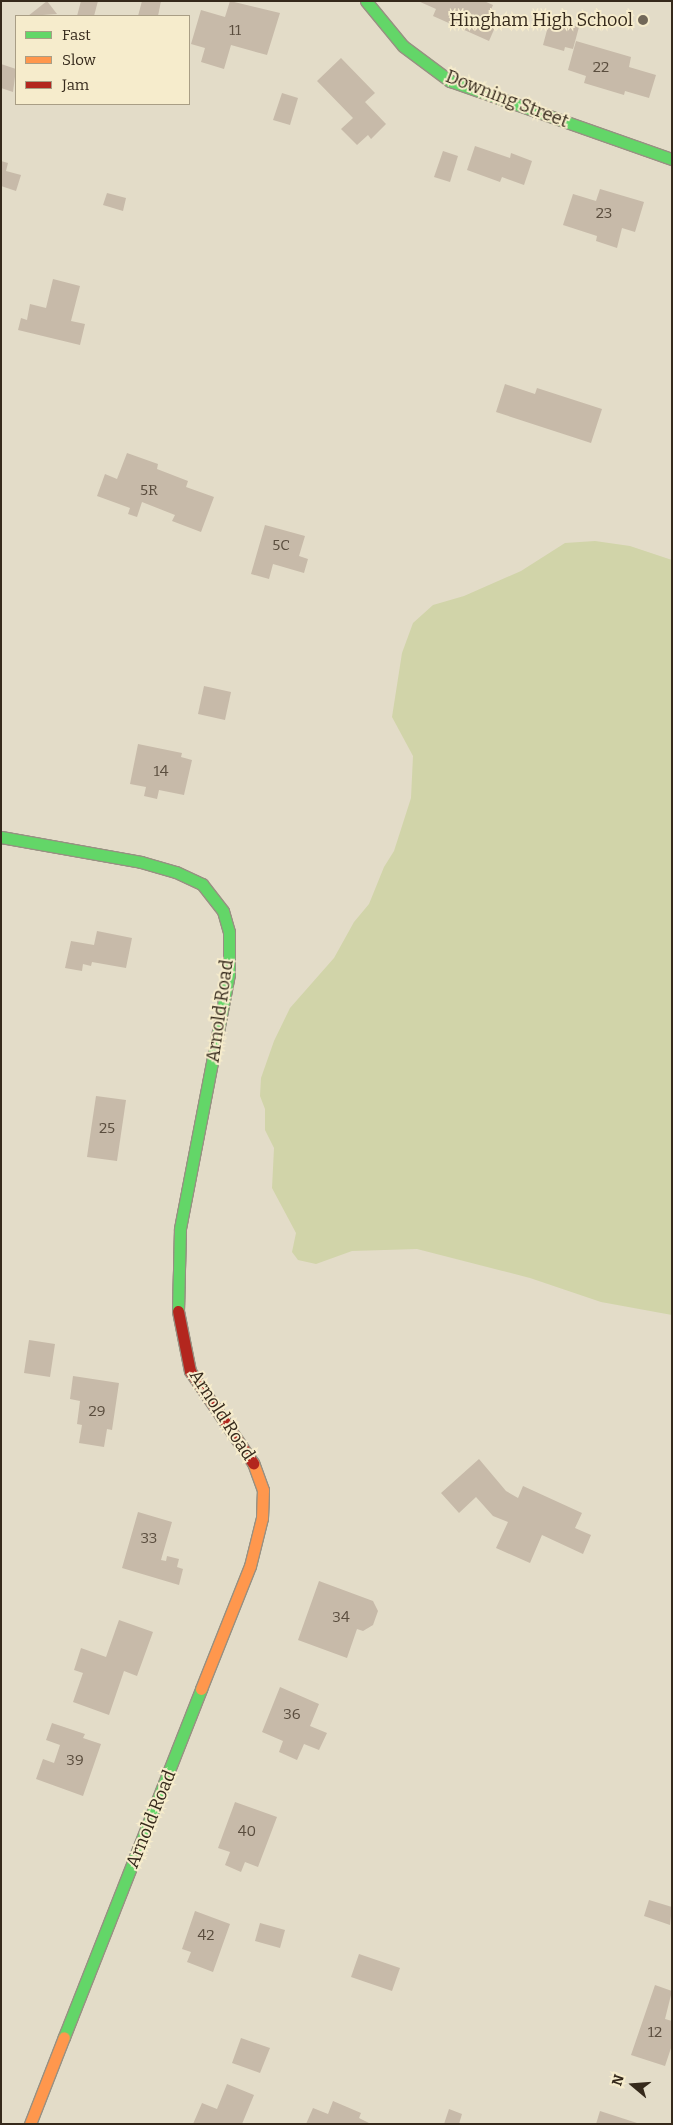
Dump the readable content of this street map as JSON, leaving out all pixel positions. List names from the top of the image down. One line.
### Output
{"streets":{"street":["Downing Street","Arnold Road"]},"places":["Hingham High School"],"house_numbers":["11","22","23","5R","5C","14","25","29","33","34","36","39","40","42","12"],"legend":["Fast","Slow","Jam"],"north":"left"}
